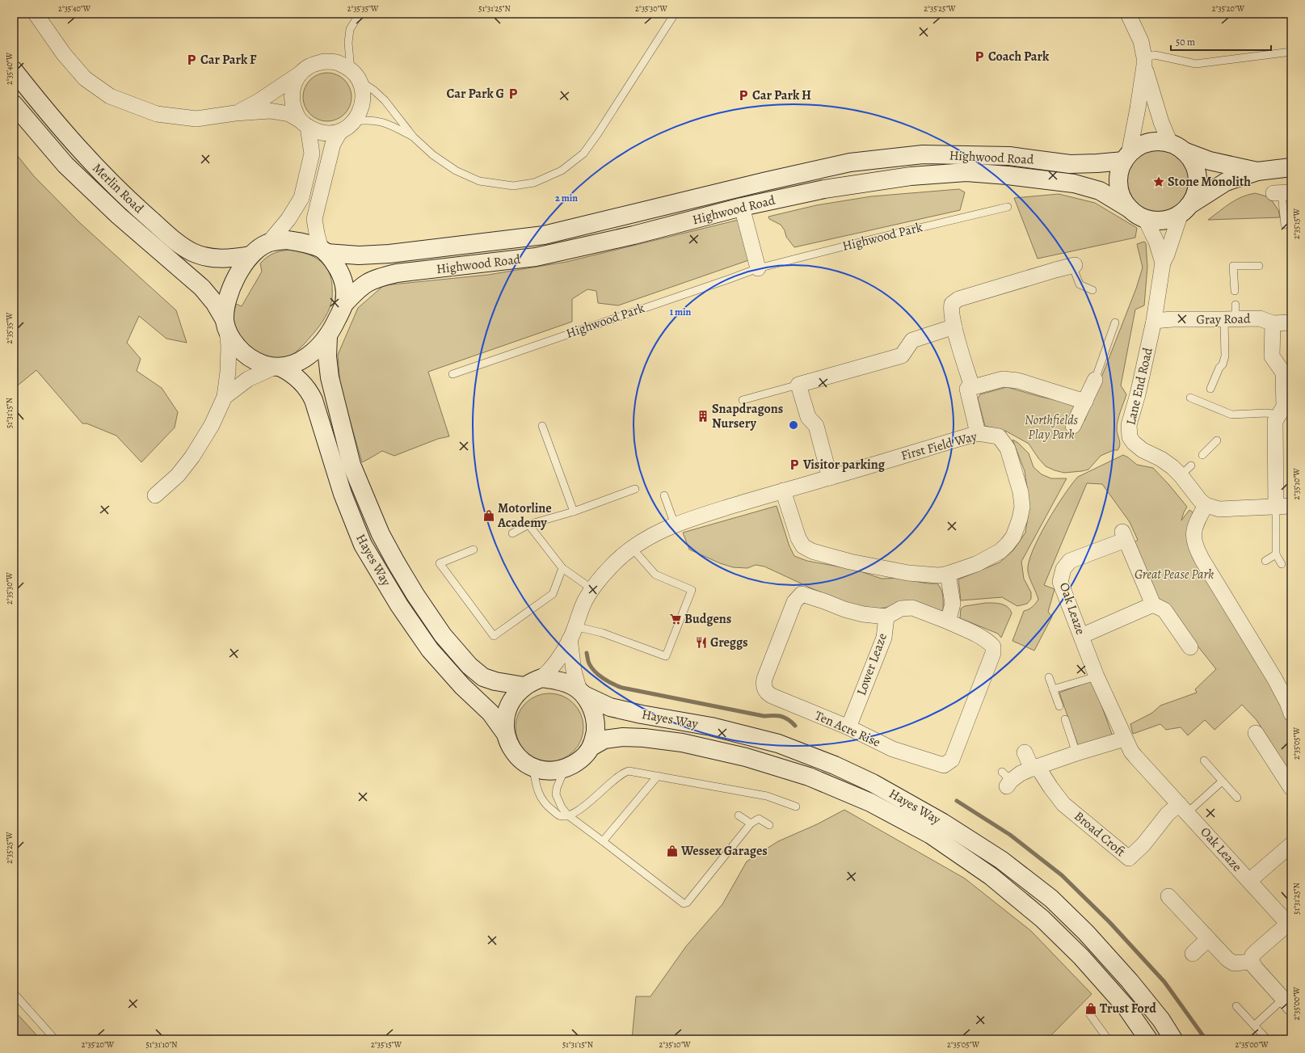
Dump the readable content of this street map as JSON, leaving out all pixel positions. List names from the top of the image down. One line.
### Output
{"streets":{"street":["Highwood Road","Merlin Road","Gray Road","Lane End Road","First Field Way","Hayes Way","Oak Leaze","Lower Leaze","Ten Acre Rise","Broad Croft"],"lane":["Highwood Park"]},"crossings":[["Highwood Road","Lane End Road"],["Merlin Road","Hayes Way"],["Gray Road","Lane End Road"],["First Field Way","Hayes Way"],["Oak Leaze","Broad Croft"],["Lower Leaze","Ten Acre Rise"]],"parks":["Northfields Play Park","Great Pease Park"],"places":{"parking":["Coach Park","Car Park F","Car Park G","Car Park H","Visitor parking"],"place":["Stone Monolith"],"building":["Snapdragons Nursery"],"shop":["Motorline Academy","Wessex Garages","Trust Ford"],"supermarket":["Budgens"],"restaurant":["Greggs"]},"scale_bar":"50 m","coordinates":["2°35'40\"W","2°35'35\"W","51°31'25\"N","2°35'30\"W","2°35'25\"W","2°35'20\"W","2°35'15\"W","51°31'15\"N","2°35'10\"W","2°35'05\"W","2°35'00\"W","51°31'10\"N"],"rings":["2 min","1 min"]}
